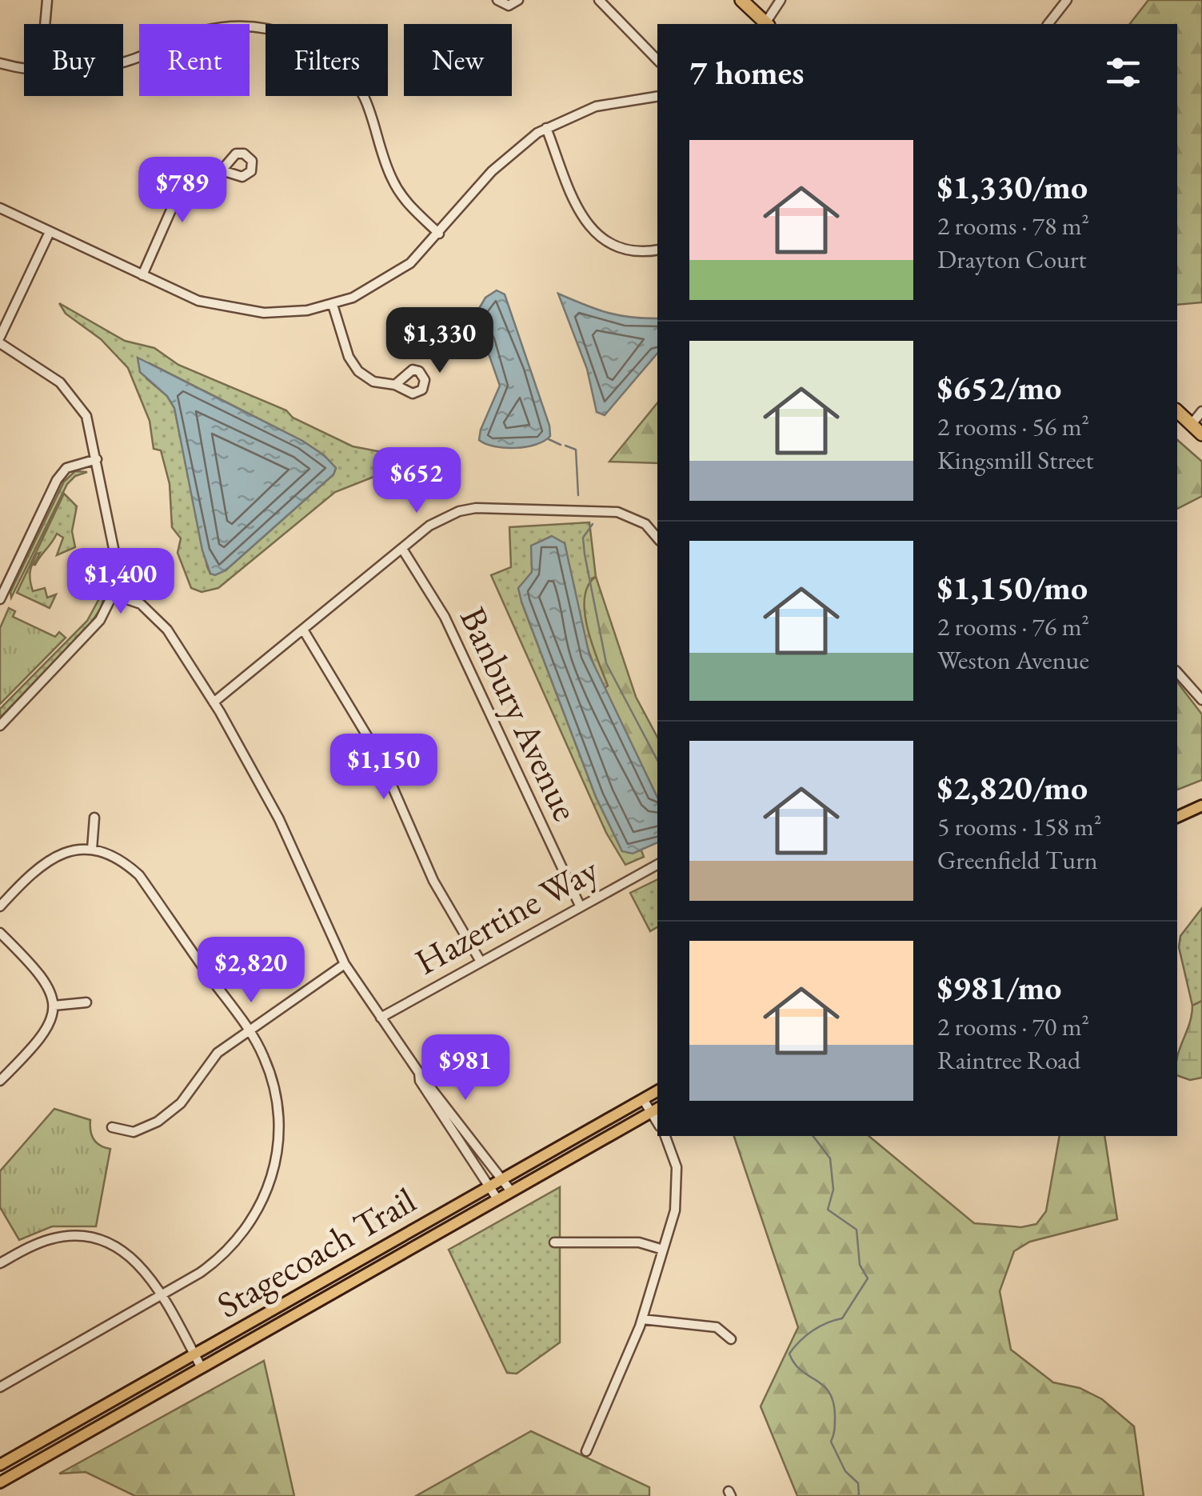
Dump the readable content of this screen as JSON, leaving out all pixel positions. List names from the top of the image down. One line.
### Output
{"streets":{"main road":["Stagecoach Trail"],"street":["Banbury Avenue","Hazertine Way"]},"crossings":[["Banbury Avenue","Hazertine Way"]],"page":{"chip":["Buy","Rent","Filters","New"],"heading":"7 homes","list":[{"name":"$1,330/mo","note":"2 rooms · 78 m² · Drayton Court"},{"name":"$652/mo","note":"2 rooms · 56 m² · Kingsmill Street"},{"name":"$1,150/mo","note":"2 rooms · 76 m² · Weston Avenue"},{"name":"$2,820/mo","note":"5 rooms · 158 m² · Greenfield Turn"},{"name":"$981/mo","note":"2 rooms · 70 m² · Raintree Road"}],"price":["$789","$1,330","$652","$1,400","$1,150","$2,820","$981"]}}
